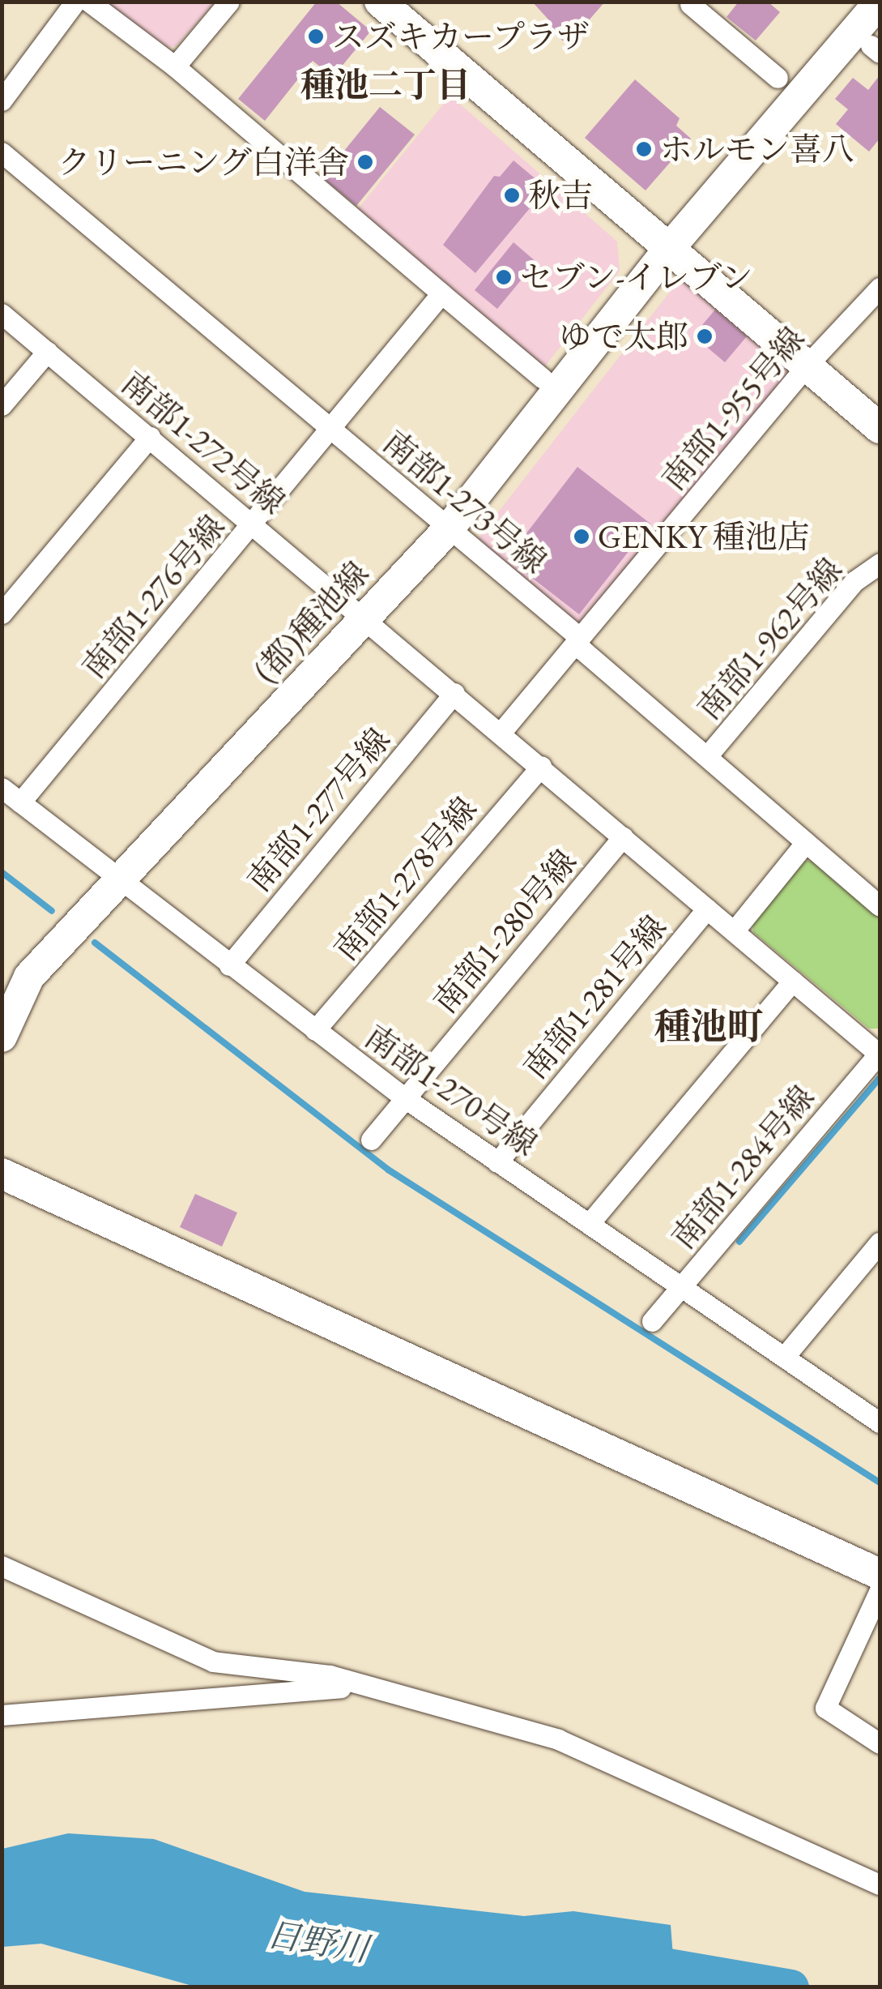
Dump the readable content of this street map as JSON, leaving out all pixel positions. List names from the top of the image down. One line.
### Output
{"streets":{"street":["南部1-955号線","南部1-272号線","南部1-273号線","南部1-276号線","(都)種池線","南部1-962号線","南部1-277号線","南部1-278号線","南部1-280号線","南部1-281号線","南部1-270号線","南部1-284号線"]},"crossings":[["南部1-955号線","南部1-272号線"],["南部1-955号線","南部1-273号線"],["南部1-272号線","南部1-276号線"],["南部1-272号線","(都)種池線"],["南部1-272号線","南部1-277号線"],["南部1-272号線","南部1-278号線"],["南部1-272号線","南部1-280号線"],["南部1-272号線","南部1-281号線"],["南部1-272号線","南部1-284号線"],["南部1-273号線","南部1-276号線"],["南部1-273号線","(都)種池線"],["南部1-273号線","南部1-962号線"],["南部1-276号線","南部1-270号線"],["(都)種池線","南部1-270号線"],["南部1-277号線","南部1-270号線"],["南部1-278号線","南部1-270号線"],["南部1-280号線","南部1-270号線"],["南部1-281号線","南部1-270号線"],["南部1-270号線","南部1-284号線"]],"districts":["種池二丁目","種池町"],"water":["日野川"],"places":["スズキカープラザ","ホルモン喜八","クリーニング白洋舎","秋吉","セブン-イレブン","ゆで太郎","GENKY 種池店"]}
